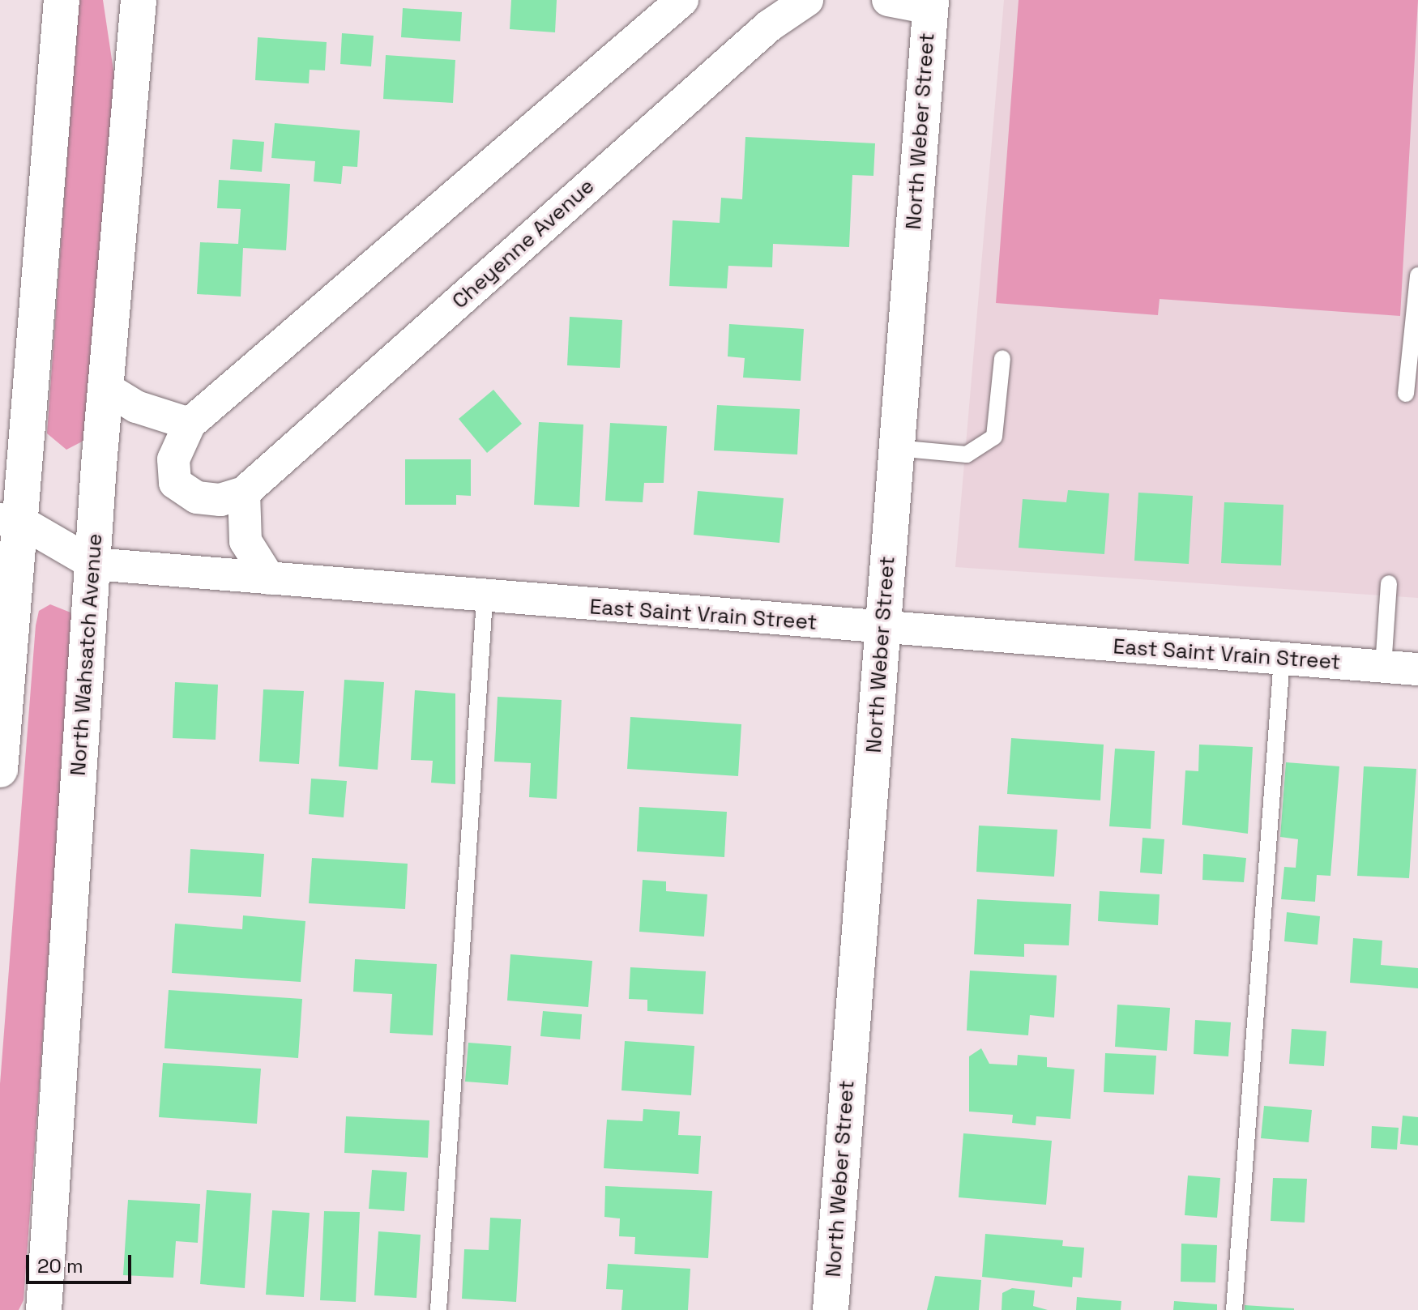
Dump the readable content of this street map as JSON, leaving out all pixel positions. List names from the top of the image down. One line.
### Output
{"streets":{"main road":["North Weber Street","North Wahsatch Avenue"],"street":["Cheyenne Avenue","East Saint Vrain Street"]},"crossings":[["North Weber Street","East Saint Vrain Street"],["East Saint Vrain Street","North Wahsatch Avenue"]],"scale_bar":"20 m"}
